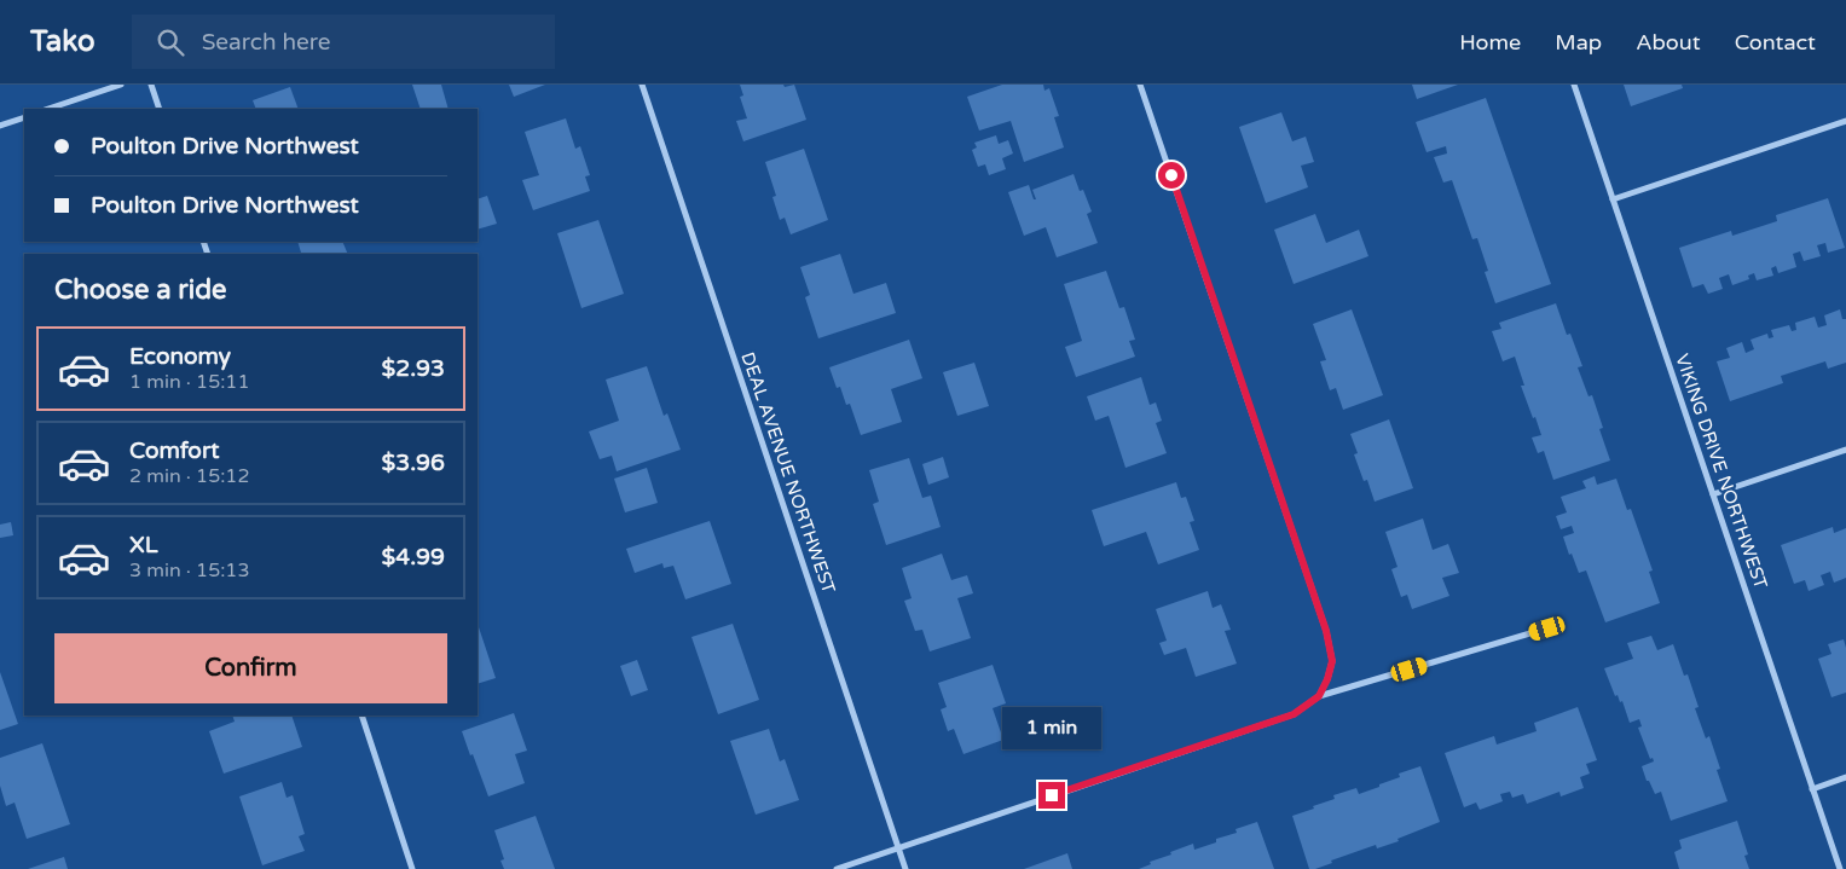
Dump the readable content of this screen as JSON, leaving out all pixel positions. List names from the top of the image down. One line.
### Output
{"streets":{"street":["VIKING DRIVE NORTHWEST","DEAL AVENUE NORTHWEST"]},"page":{"header":"Tako","search":"Search here","nav":["Home","Map","About","Contact"],"banner":["Poulton Drive Northwest","Poulton Drive Northwest"],"heading":"Choose a ride","list":[{"name":"Economy","note":"1 min · 15:11","value":"$2.93"},{"name":"Comfort","note":"2 min · 15:12","value":"$3.96"},{"name":"XL","note":"3 min · 15:13","value":"$4.99"}],"buttons":"Confirm","bubble":"1 min"}}
